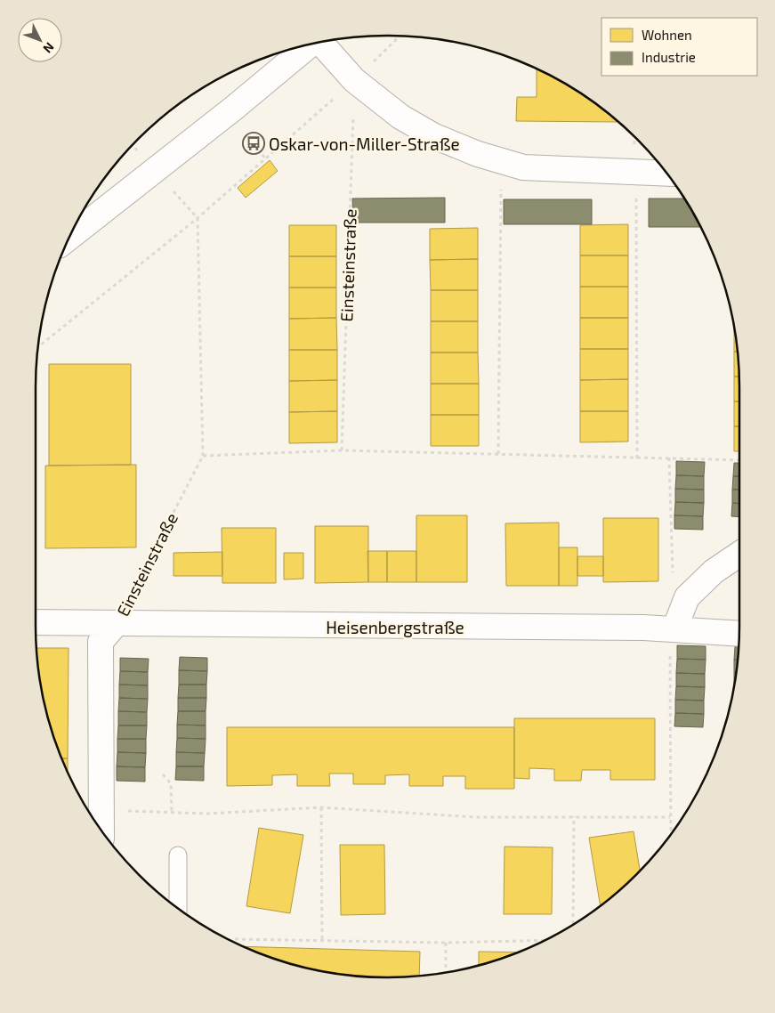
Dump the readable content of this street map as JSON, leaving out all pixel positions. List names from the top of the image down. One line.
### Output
{"streets":{"street":["Heisenbergstraße"],"path":["Einsteinstraße"]},"crossings":[["Einsteinstraße","Heisenbergstraße"]],"places":{"bus stop":["Oskar-von-Miller-Straße"]},"legend":["Wohnen","Industrie"],"north":"bottom right"}
